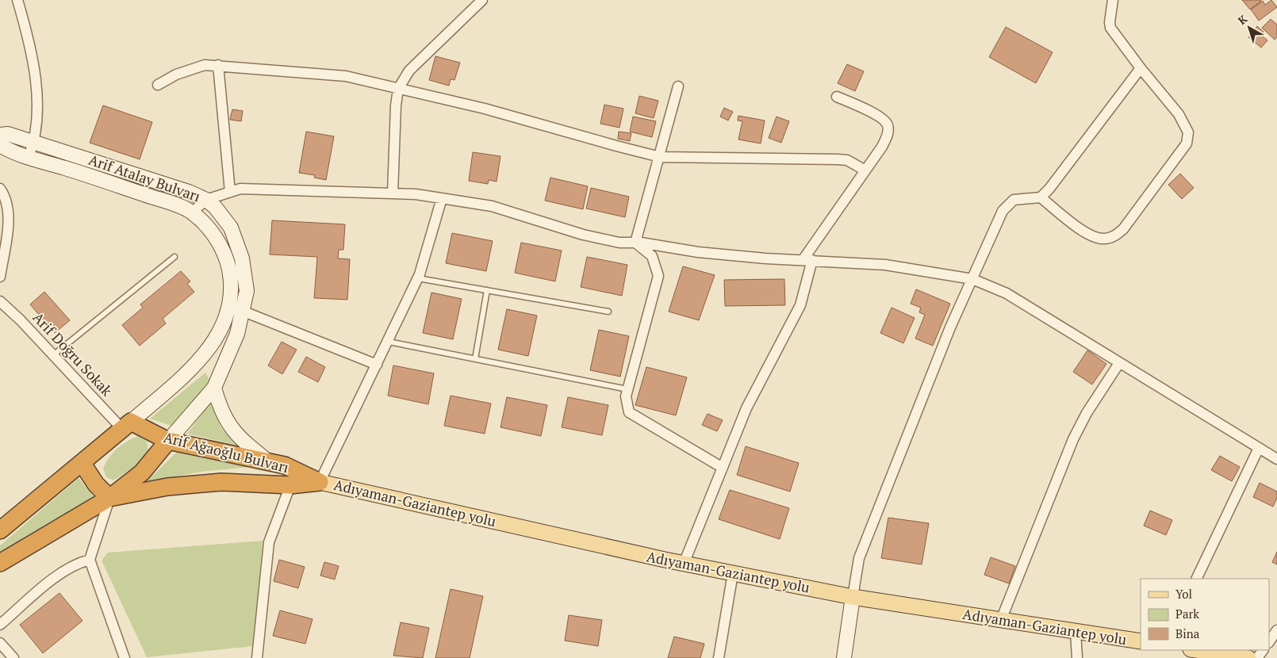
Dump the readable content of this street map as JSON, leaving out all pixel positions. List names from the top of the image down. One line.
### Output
{"streets":{"highway":["Arif Ağaoğlu Bulvarı"],"main road":["Arif Atalay Bulvarı","Adıyaman-Gaziantep yolu"],"street":["Arif Doğru Sokak"]},"crossings":[["Arif Atalay Bulvarı","Arif Doğru Sokak"],["Arif Atalay Bulvarı","Arif Ağaoğlu Bulvarı"],["Arif Doğru Sokak","Arif Ağaoğlu Bulvarı"],["Arif Ağaoğlu Bulvarı","Adıyaman-Gaziantep yolu"]],"legend":["Yol","Park","Bina"],"north":"top left"}
